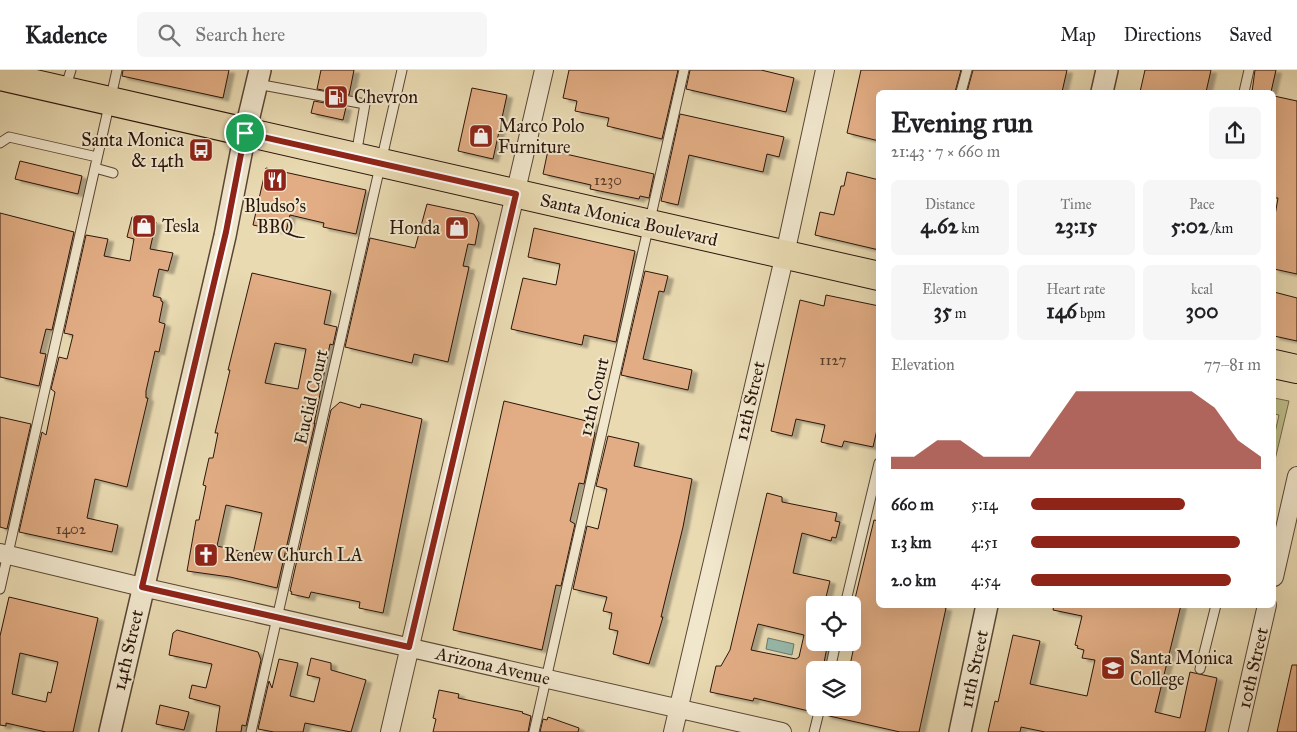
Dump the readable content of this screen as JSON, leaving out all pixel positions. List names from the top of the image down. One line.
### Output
{"streets":{"main road":["Santa Monica Boulevard"],"street":["12th Street","14th Street","Arizona Avenue","10th Street","11th Street"],"lane":["Euclid Court","12th Court"]},"crossings":[["Santa Monica Boulevard","Euclid Court"],["Santa Monica Boulevard","12th Court"],["Santa Monica Boulevard","12th Street"],["Santa Monica Boulevard","14th Street"],["Euclid Court","Arizona Avenue"],["12th Court","Arizona Avenue"],["12th Street","Arizona Avenue"],["14th Street","Arizona Avenue"]],"places":{"fuel station":["Chevron"],"shop":["Marco Polo Furniture","Tesla","Honda"],"bus stop":["Santa Monica & 14th"],"restaurant":["Bludso's BBQ"],"church":["Renew Church LA"],"school or university":["Santa Monica College"]},"house_numbers":["1230","1127","1402"],"page":{"header":"Kadence","search":"Search here","nav":["Map","Directions","Saved"],"heading":["Evening run","21:43 · 7 × 660 m"],"stats":[["Distance","4.62 km"],["Time","23:15"],["Pace","5:02 /km"],["Elevation","35 m"],["Heart rate","146 bpm"],["kcal","300"]],"chart":["Elevation","77–81 m"],"list":[{"name":"660 m","note":"5:14"},{"name":"1.3 km","note":"4:51"},{"name":"2.0 km","note":"4:54"}]}}
